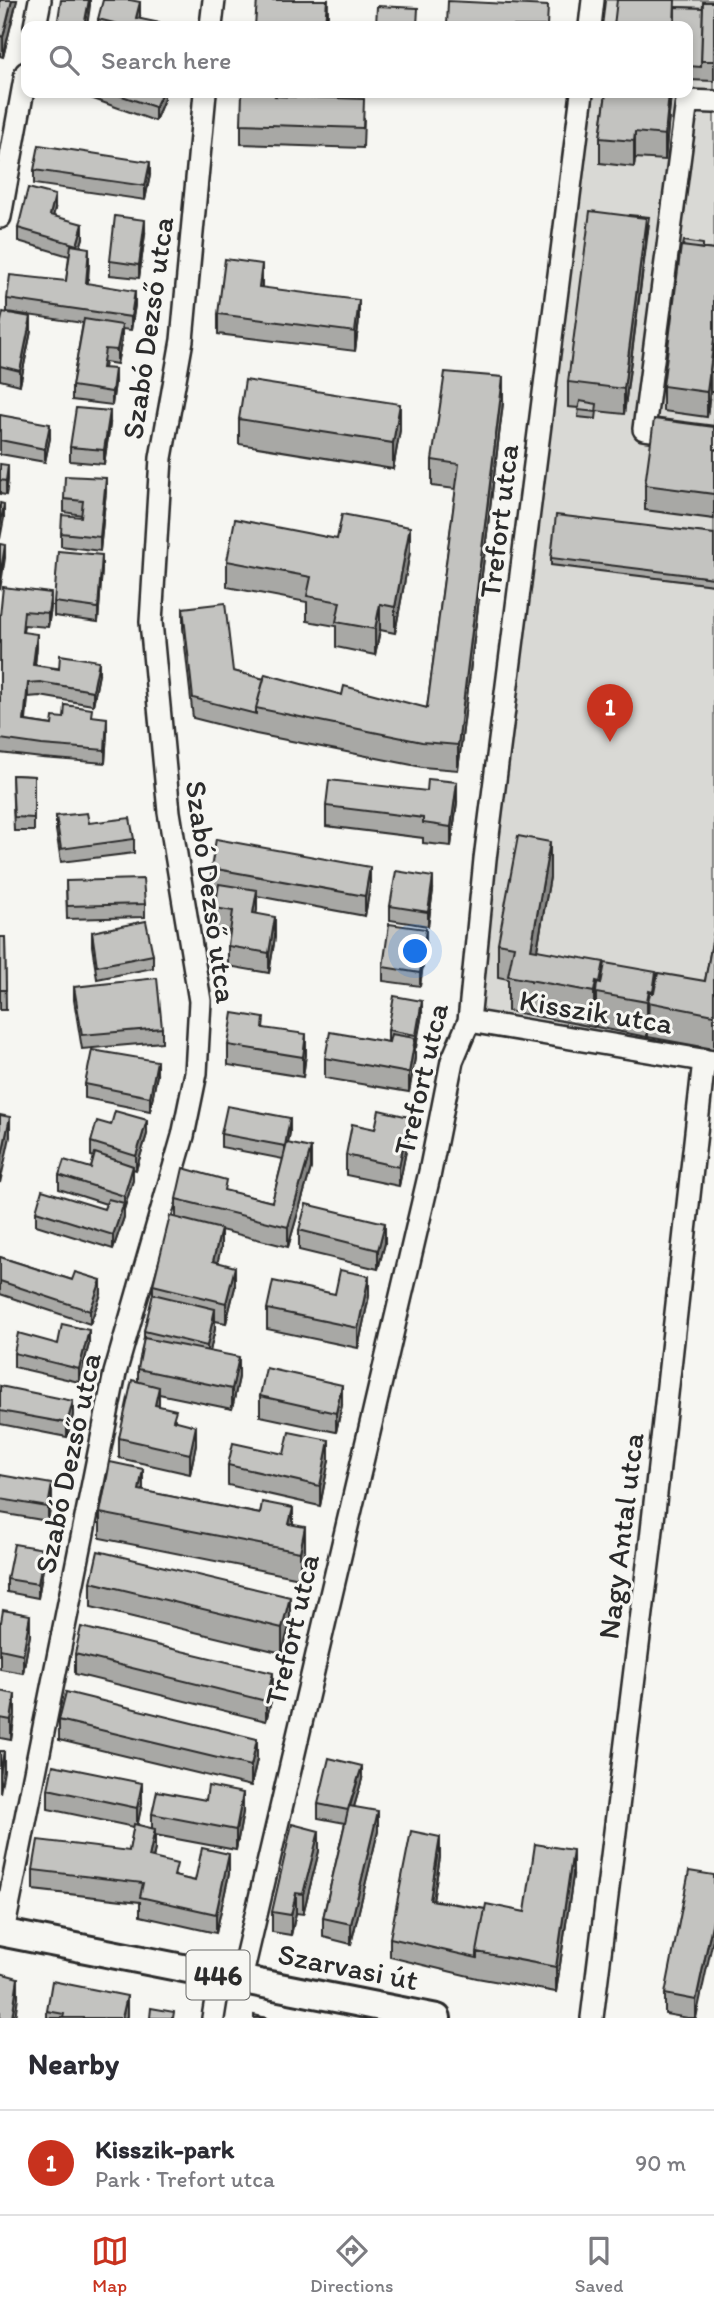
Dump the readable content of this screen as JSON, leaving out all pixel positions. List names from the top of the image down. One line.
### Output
{"streets":{"main road":["Szarvasi út","446"],"street":["Szabó Dezső utca","Trefort utca","Kisszik utca","Nagy Antal utca"]},"crossings":[["Szabó Dezső utca","Szarvasi út"],["Trefort utca","Kisszik utca"],["Trefort utca","Szarvasi út"],["Kisszik utca","Nagy Antal utca"]],"page":{"search":"Search here","pins":"1","heading":"Nearby","list":[{"mark":"1","name":"Kisszik-park","note":"Park · Trefort utca","value":"90 m"}],"nav":["Map","Directions","Saved"]}}
